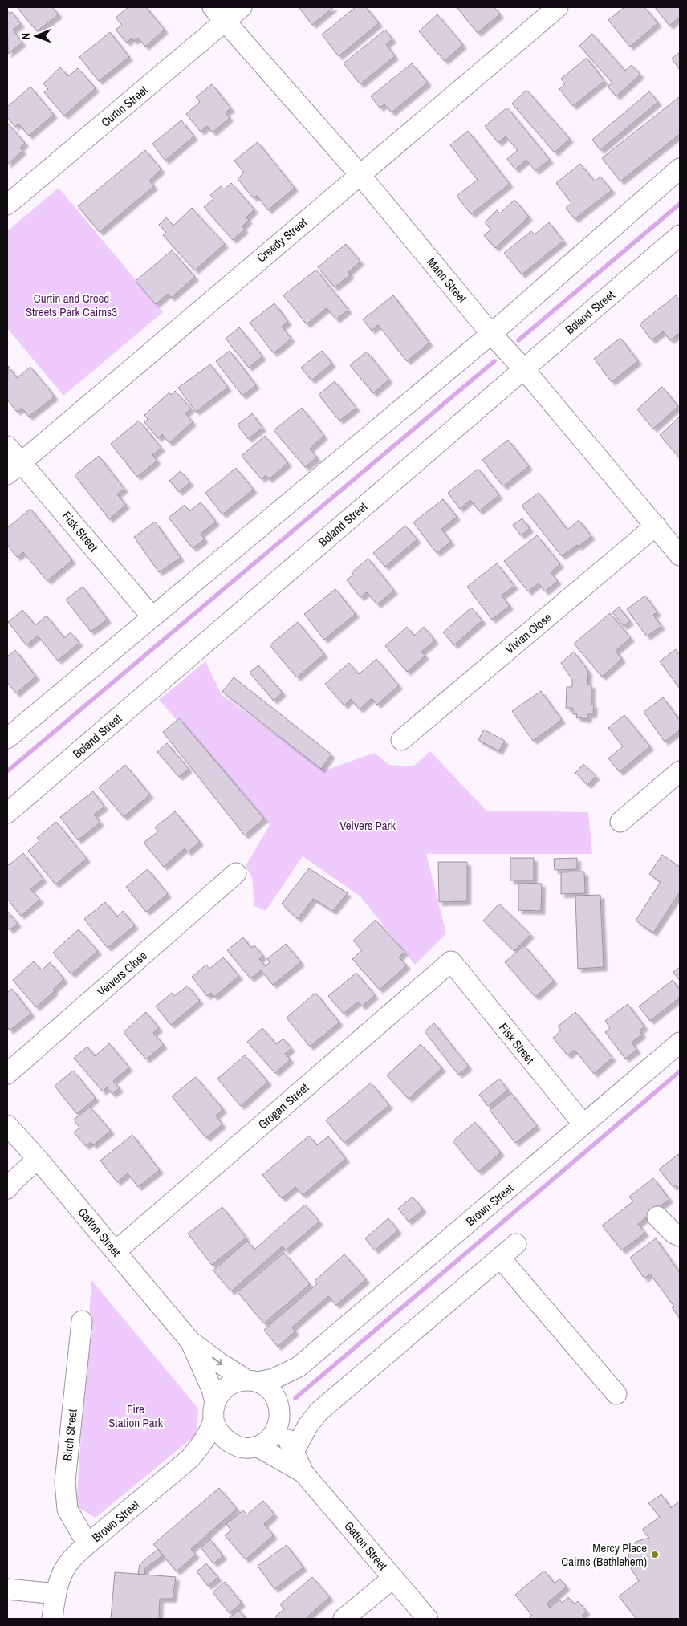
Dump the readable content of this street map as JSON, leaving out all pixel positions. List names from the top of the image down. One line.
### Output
{"streets":{"street":["Curtin Street","Creedy Street","Mann Street","Boland Street","Fisk Street","Vivian Close","Veivers Close","Grogan Street","Brown Street","Gatton Street","Birch Street"]},"crossings":[["Curtin Street","Mann Street"],["Creedy Street","Mann Street"],["Creedy Street","Fisk Street"],["Mann Street","Boland Street"],["Mann Street","Vivian Close"],["Fisk Street","Grogan Street"],["Fisk Street","Brown Street"],["Grogan Street","Gatton Street"],["Brown Street","Gatton Street"],["Brown Street","Birch Street"]],"parks":["Curtin and Creed Streets Park Cairns3","Veivers Park","Fire Station Park"],"places":["Mercy Place Cairns (Bethlehem)"],"north":"left"}
